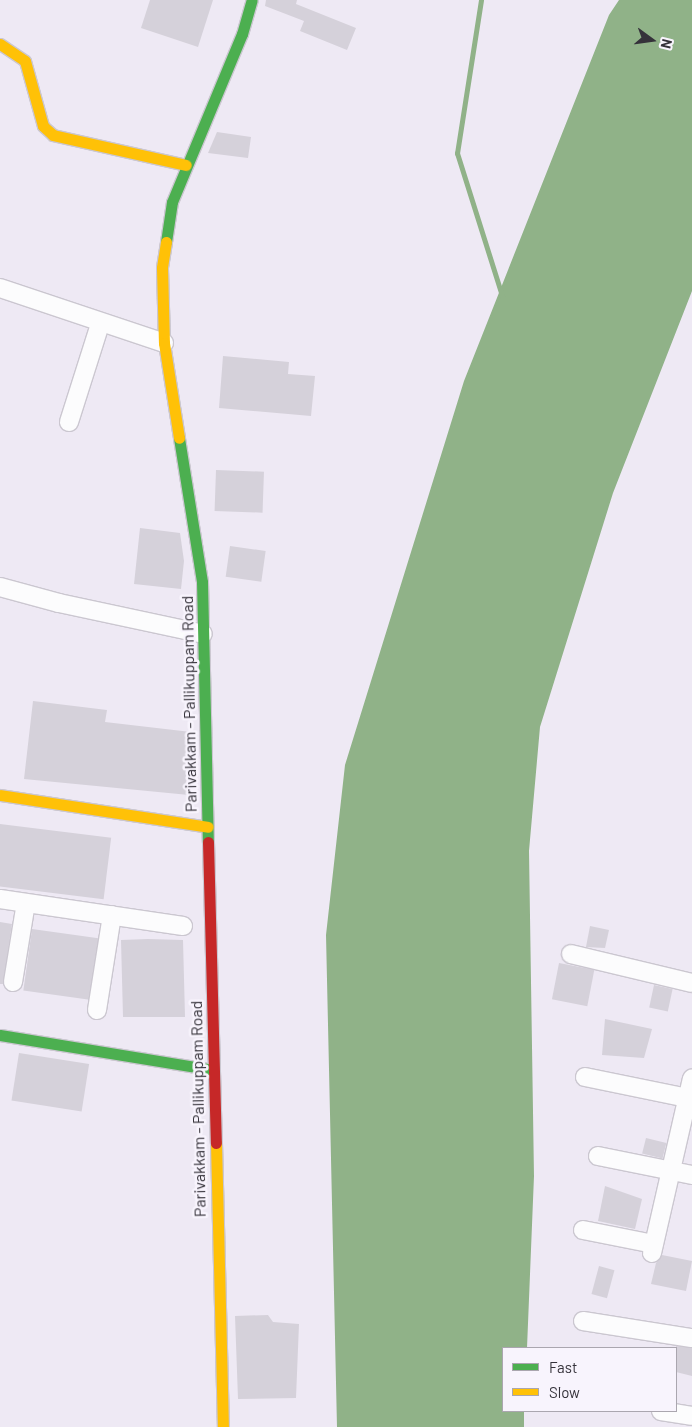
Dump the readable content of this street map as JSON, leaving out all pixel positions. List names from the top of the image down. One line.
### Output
{"streets":{"street":["Parivakkam - Pallikuppam Road"]},"legend":["Fast","Slow"],"north":"right"}
